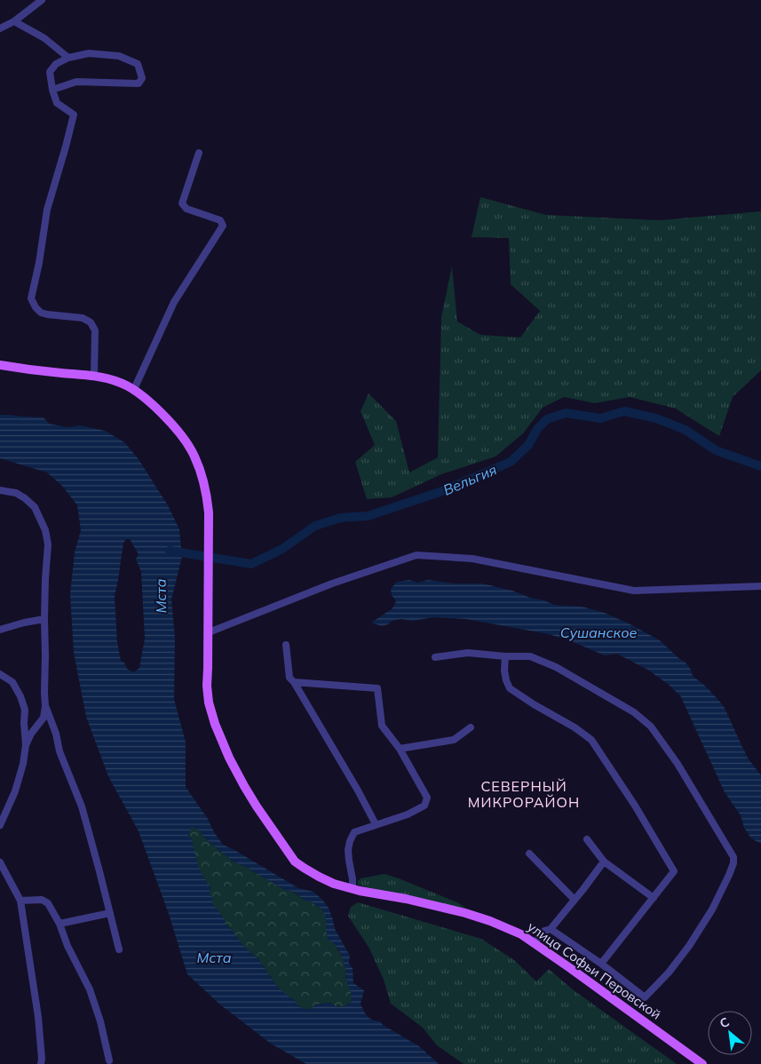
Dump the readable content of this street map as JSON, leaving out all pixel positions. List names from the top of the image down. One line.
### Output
{"streets":{"main road":["улица Софьи Перовской"]},"districts":["СЕВЕРНЫЙ МИКРОРАЙОН"],"water":["Вельгия","Мста","Сушанское"],"north":"top left"}
